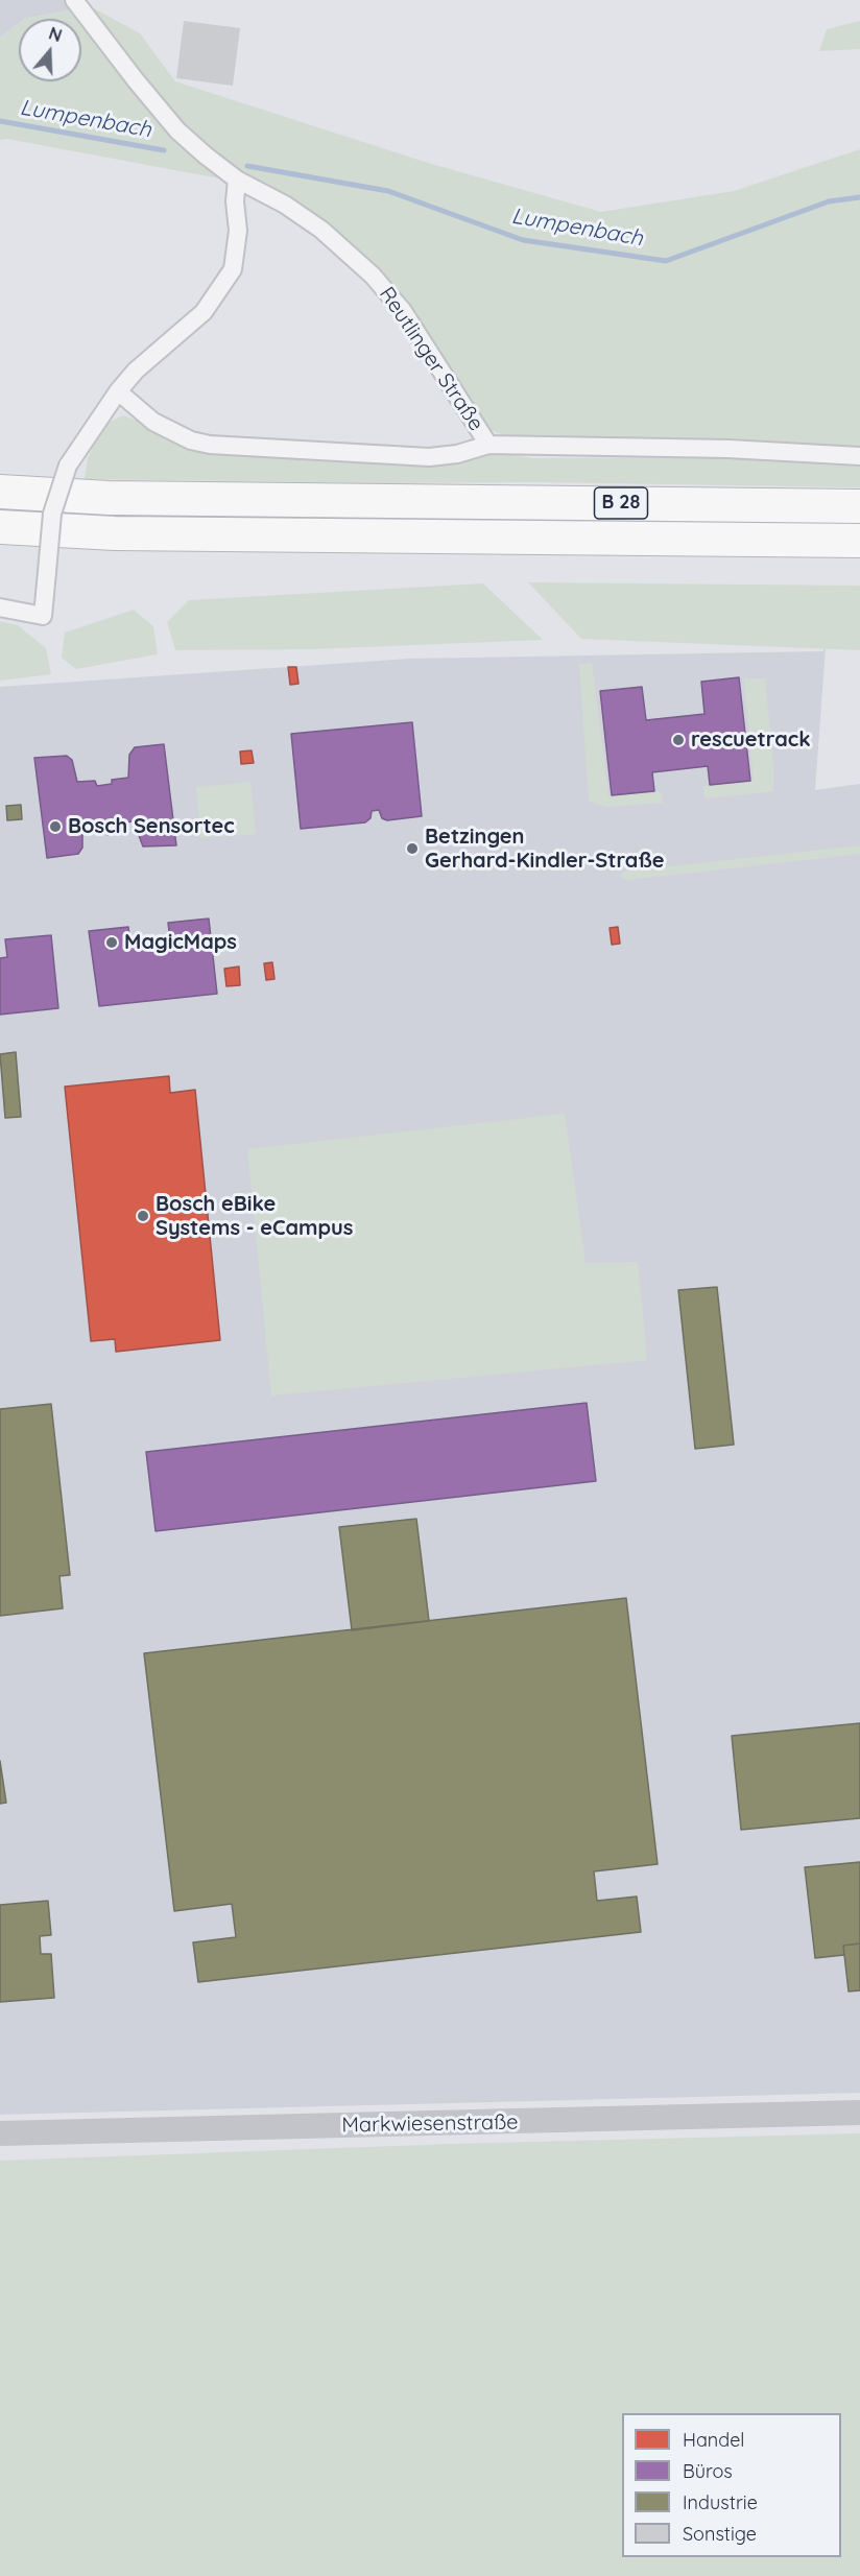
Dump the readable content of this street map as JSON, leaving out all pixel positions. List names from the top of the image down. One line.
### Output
{"streets":{"highway":["B 28"],"street":["Reutlinger Straße","Markwiesenstraße"]},"water":["Lumpenbach"],"places":["rescuetrack","Bosch Sensortec","Betzingen Gerhard-Kindler-Straße","MagicMaps","Bosch eBike Systems - eCampus"],"legend":["Handel","Büros","Industrie","Sonstige"],"north":"top"}
